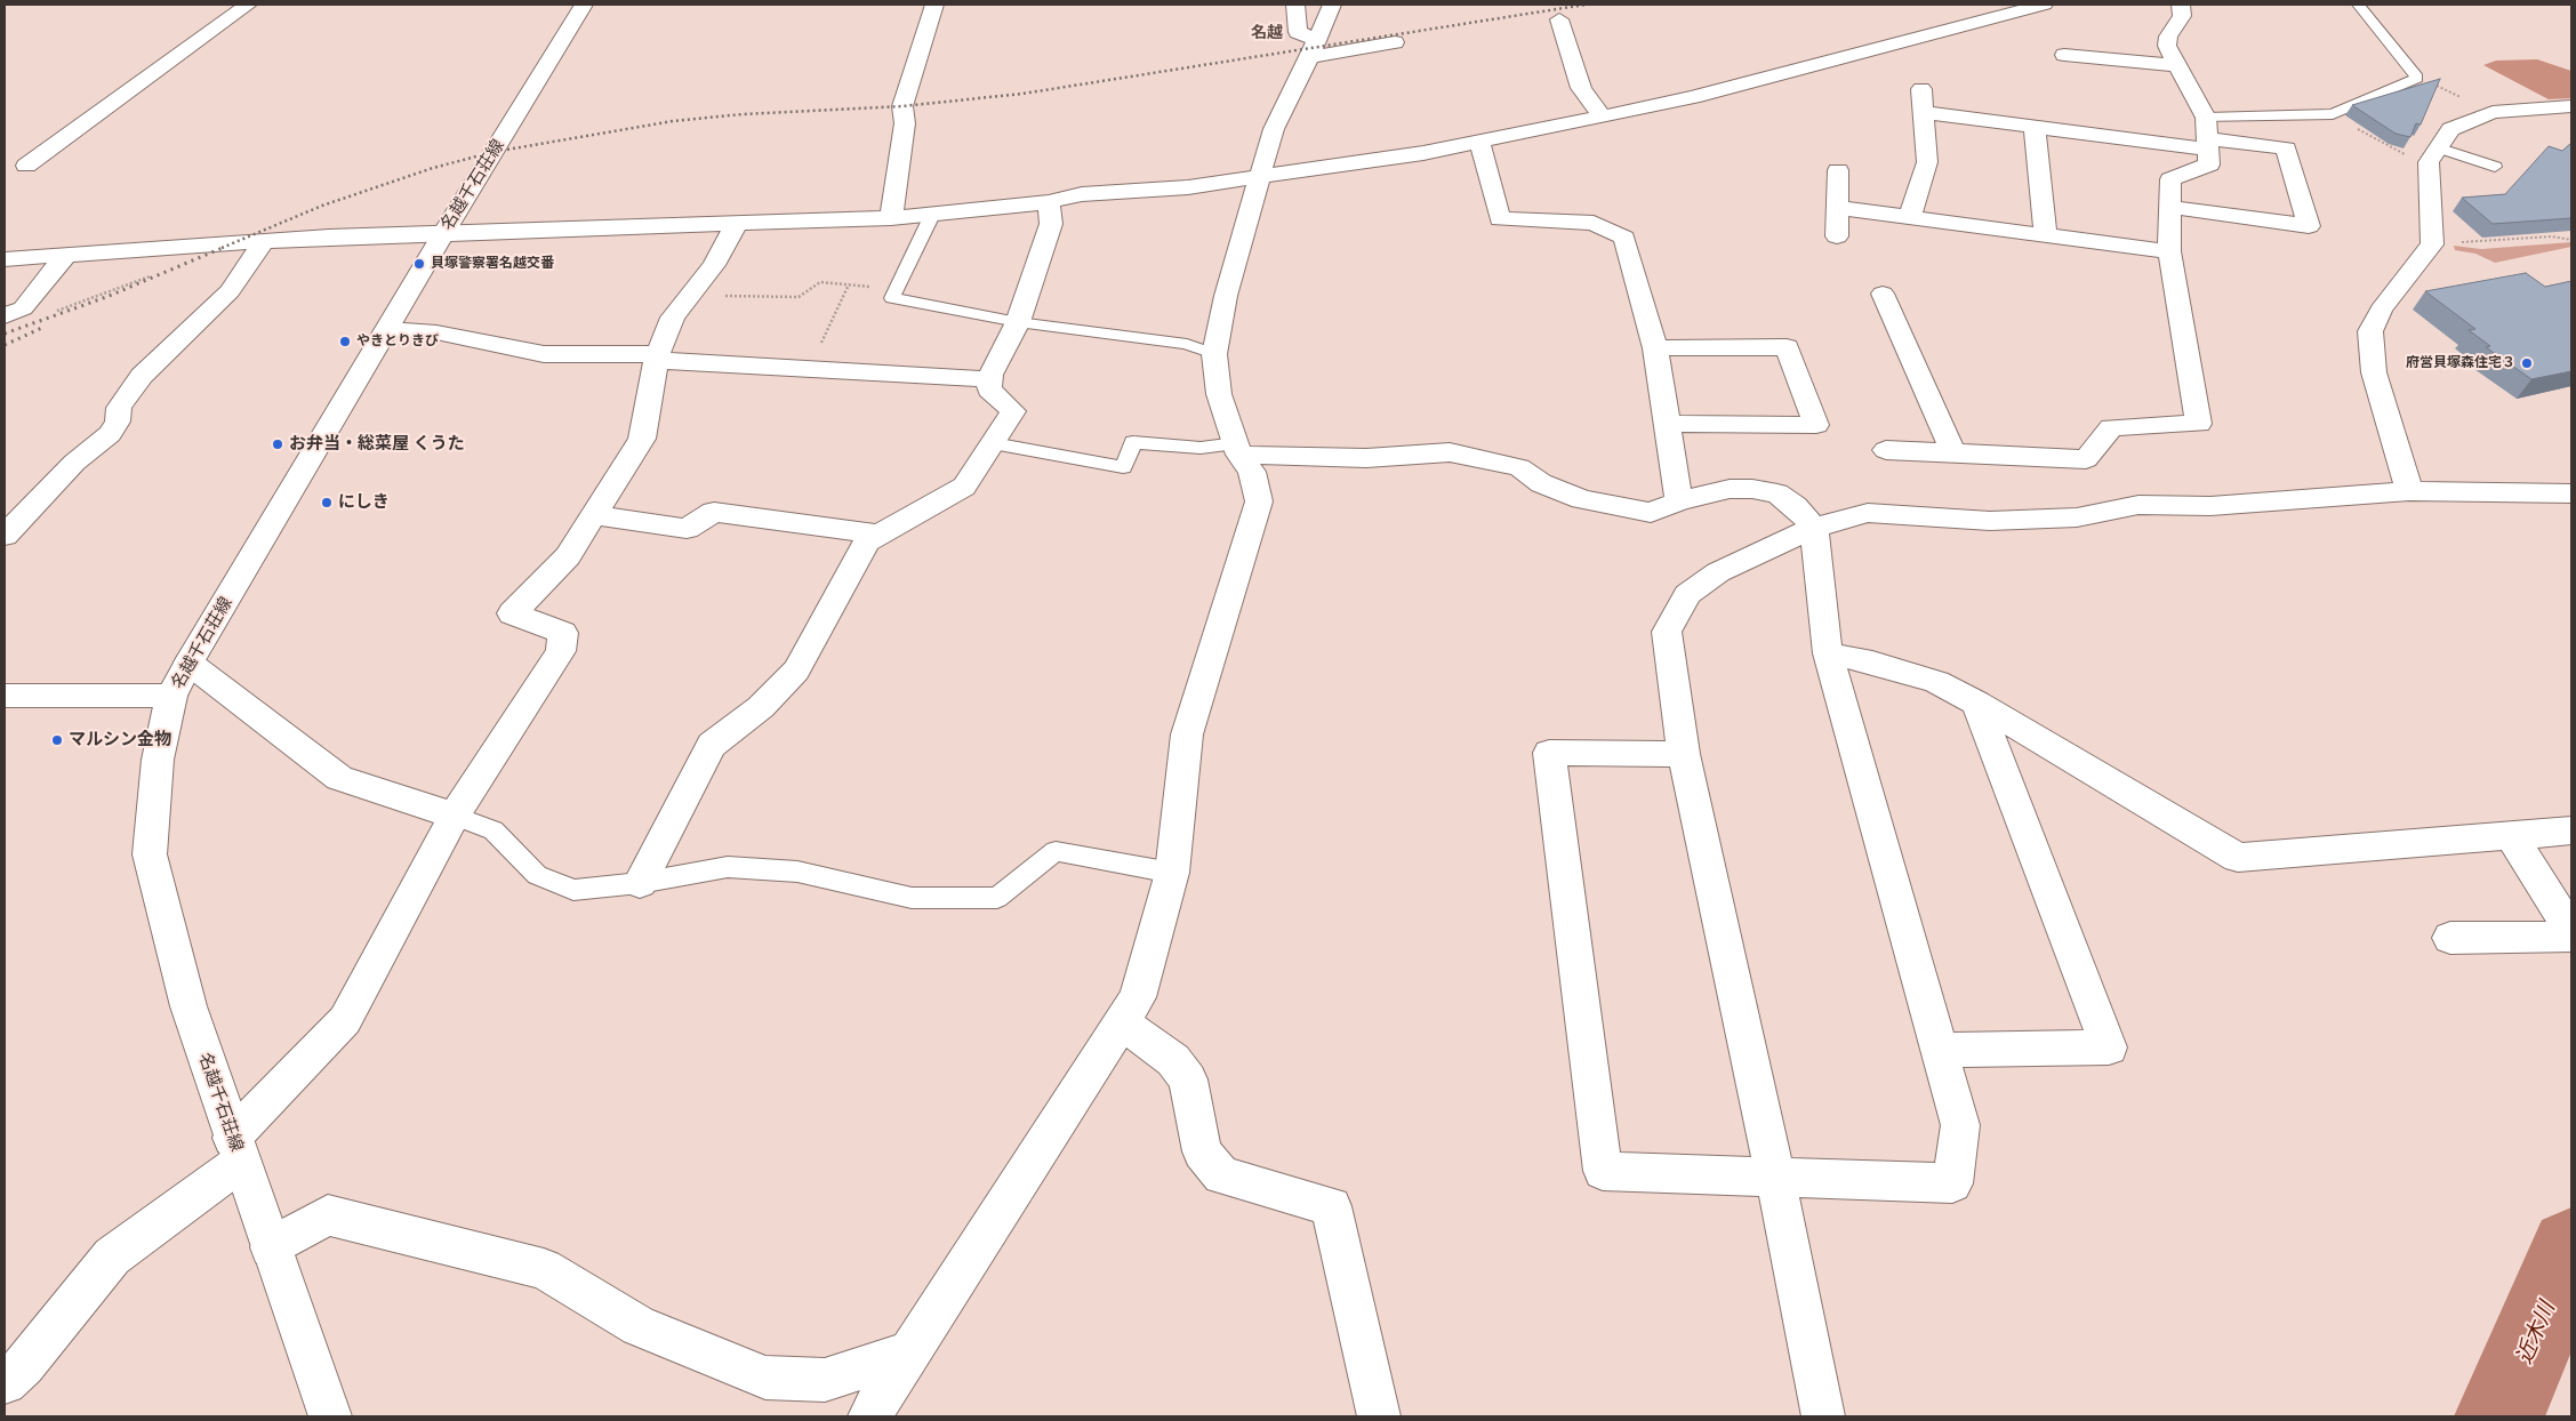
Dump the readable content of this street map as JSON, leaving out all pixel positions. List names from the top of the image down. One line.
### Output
{"streets":{"street":["名越千石荘線"]},"districts":["名越"],"water":["近木川"],"places":["貝塚警察署名越交番","やきとりきび","府営貝塚森住宅３","お弁当・総菜屋 くうた","にしき","マルシン金物"]}
